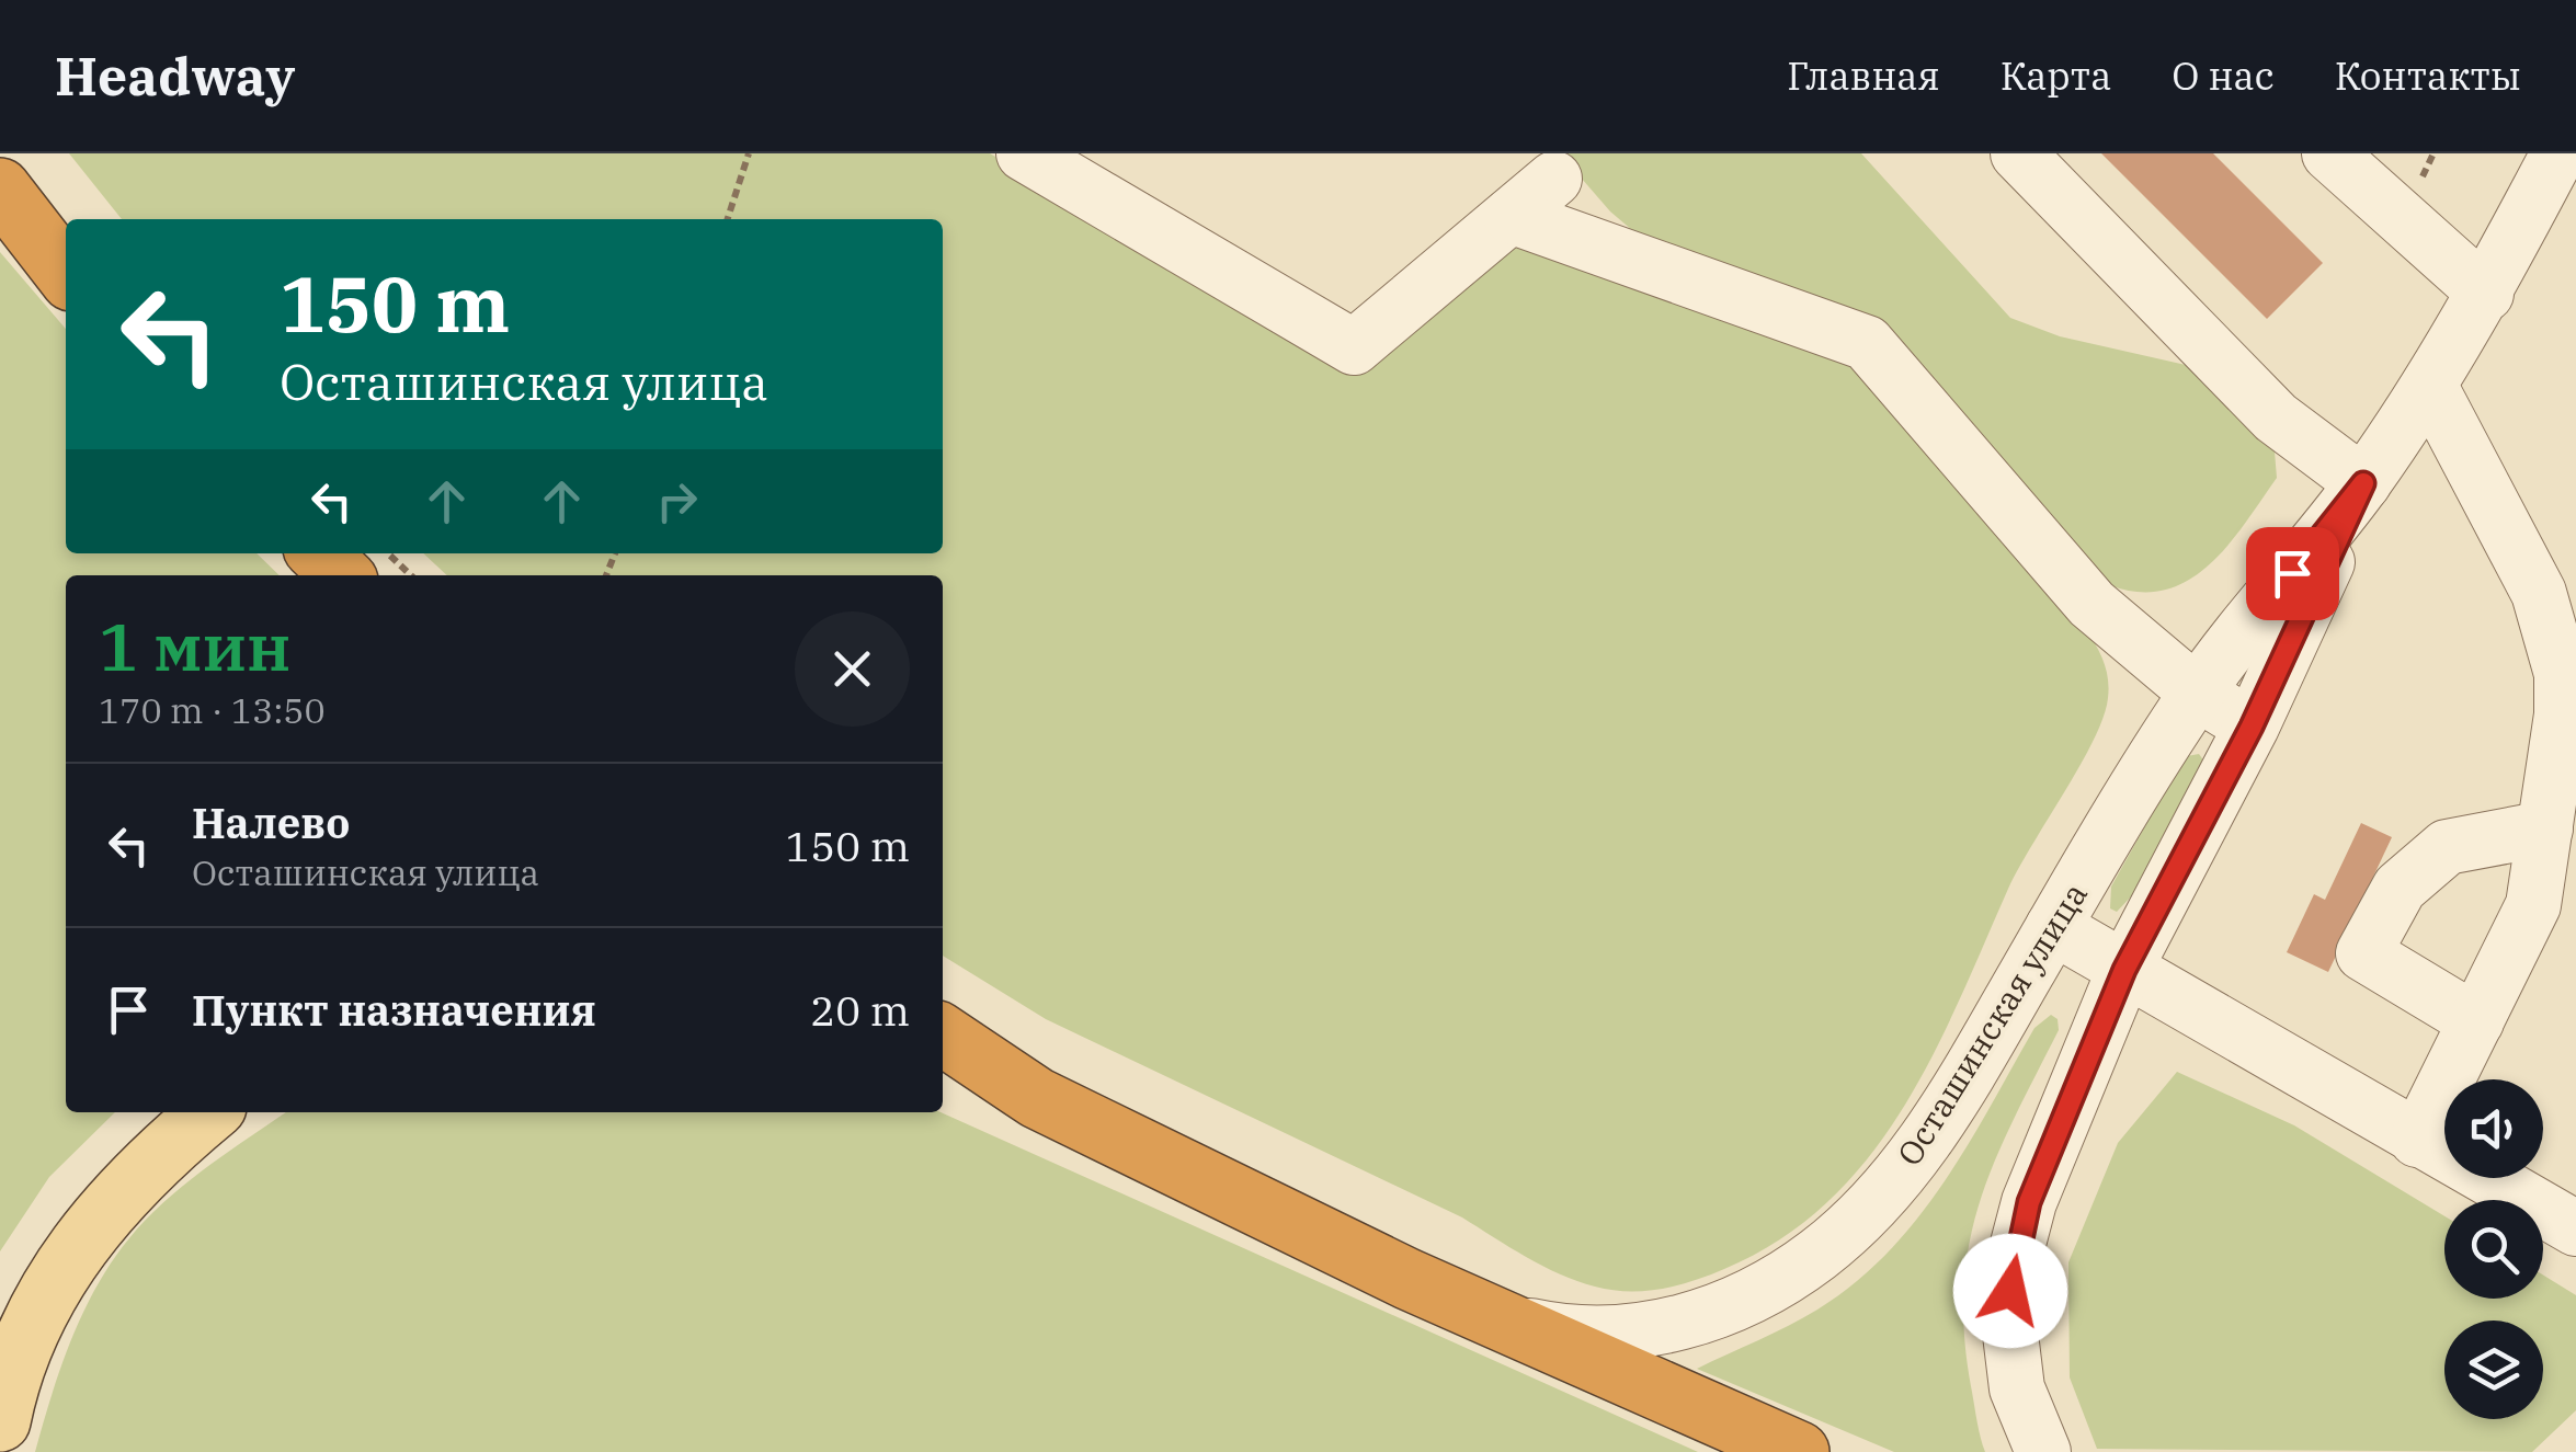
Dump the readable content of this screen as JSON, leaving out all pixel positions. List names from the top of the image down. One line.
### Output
{"streets":{"street":["Осташинская улица"]},"page":{"header":"Headway","nav":["Главная","Карта","О нас","Контакты"],"turn":["150 m","Осташинская улица"],"heading":["1 мин","170 m · 13:50"],"list":[{"name":"Налево","note":"Осташинская улица","value":"150 m"},{"name":"Пункт назначения","value":"20 m"}]}}
